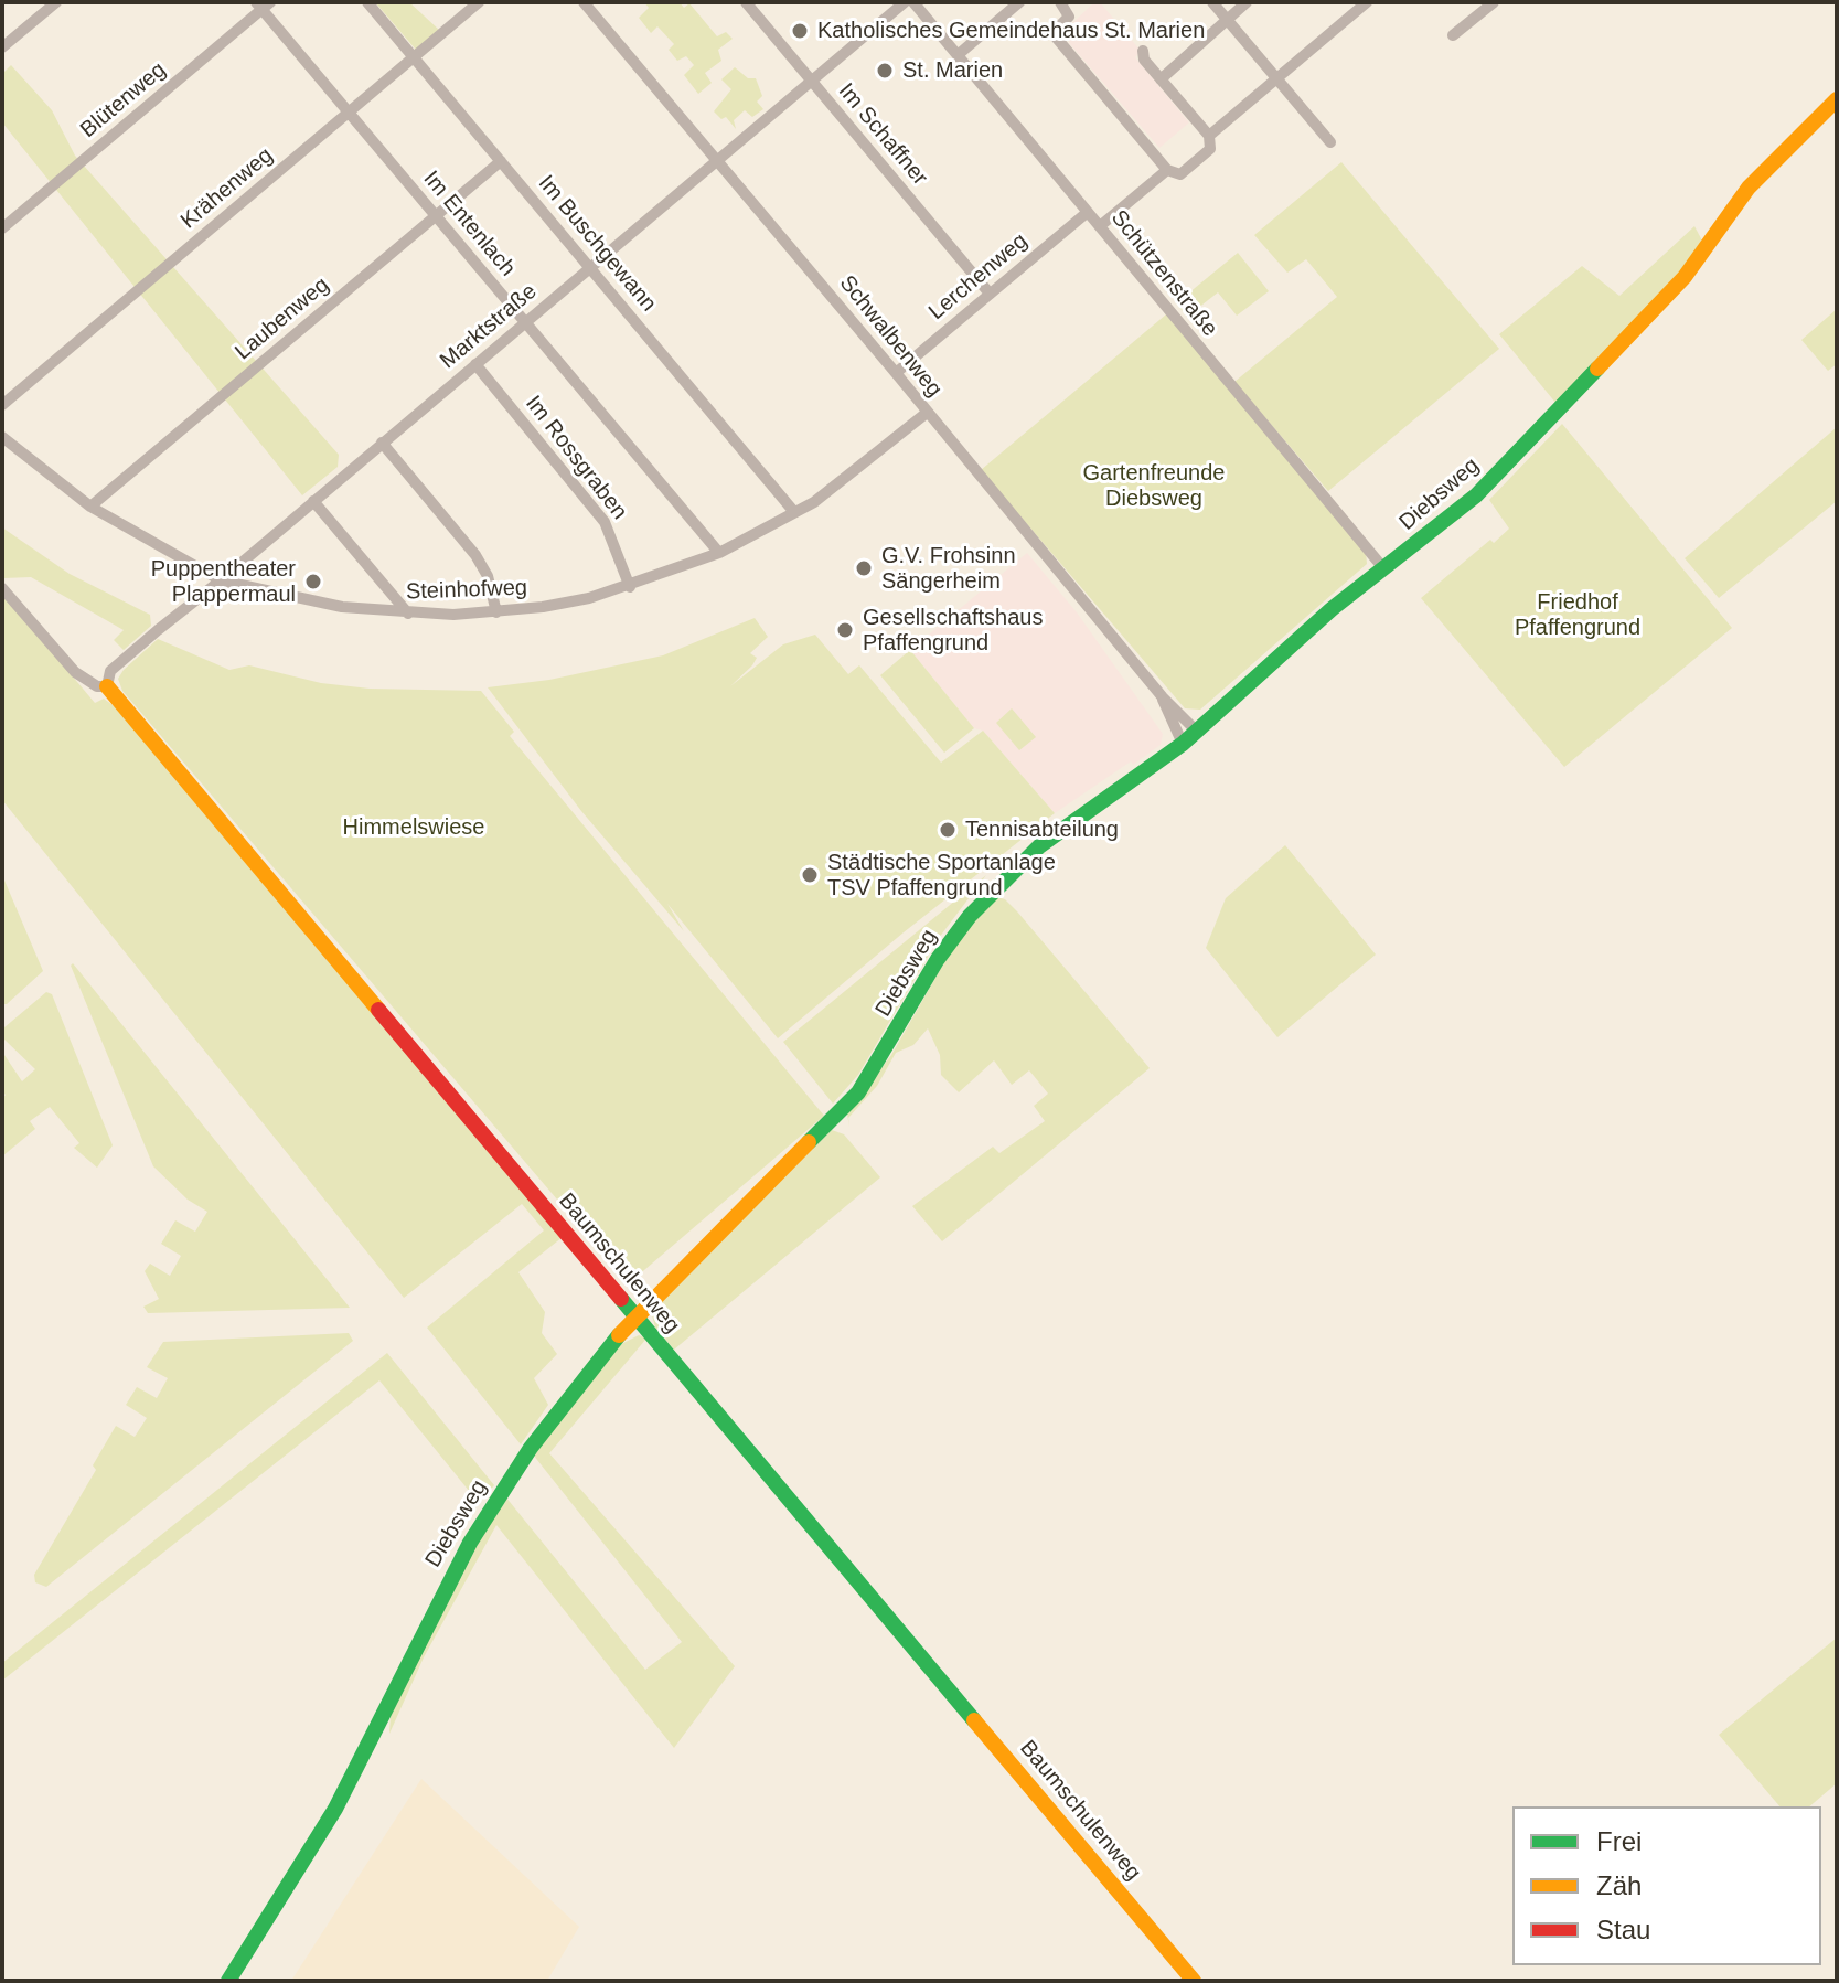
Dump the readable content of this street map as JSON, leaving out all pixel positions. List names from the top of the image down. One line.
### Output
{"streets":{"main road":["Diebsweg","Baumschulenweg"],"street":["Blütenweg","Im Schaffner","Krähenweg","Im Entenlach","Im Buschgewann","Schützenstraße","Lerchenweg","Laubenweg","Marktstraße","Schwalbenweg","Im Rossgraben","Steinhofweg"]},"crossings":[["Blütenweg","Im Entenlach"],["Im Schaffner","Lerchenweg"],["Im Schaffner","Marktstraße"],["Krähenweg","Im Entenlach"],["Krähenweg","Im Buschgewann"],["Im Entenlach","Laubenweg"],["Im Entenlach","Marktstraße"],["Im Entenlach","Steinhofweg"],["Im Buschgewann","Laubenweg"],["Im Buschgewann","Marktstraße"],["Im Buschgewann","Steinhofweg"],["Schützenstraße","Lerchenweg"],["Schützenstraße","Diebsweg"],["Lerchenweg","Schwalbenweg"],["Laubenweg","Steinhofweg"],["Marktstraße","Schwalbenweg"],["Marktstraße","Im Rossgraben"],["Marktstraße","Steinhofweg"],["Marktstraße","Baumschulenweg"],["Schwalbenweg","Diebsweg"],["Schwalbenweg","Steinhofweg"],["Im Rossgraben","Steinhofweg"],["Diebsweg","Baumschulenweg"]],"parks":["Gartenfreunde Diebsweg","Friedhof Pfaffengrund","Himmelswiese"],"places":["Katholisches Gemeindehaus St. Marien","St. Marien","G.V. Frohsinn Sängerheim","Puppentheater Plappermaul","Gesellschaftshaus Pfaffengrund","Tennisabteilung","Städtische Sportanlage TSV Pfaffengrund"],"legend":["Frei","Zäh","Stau"]}
